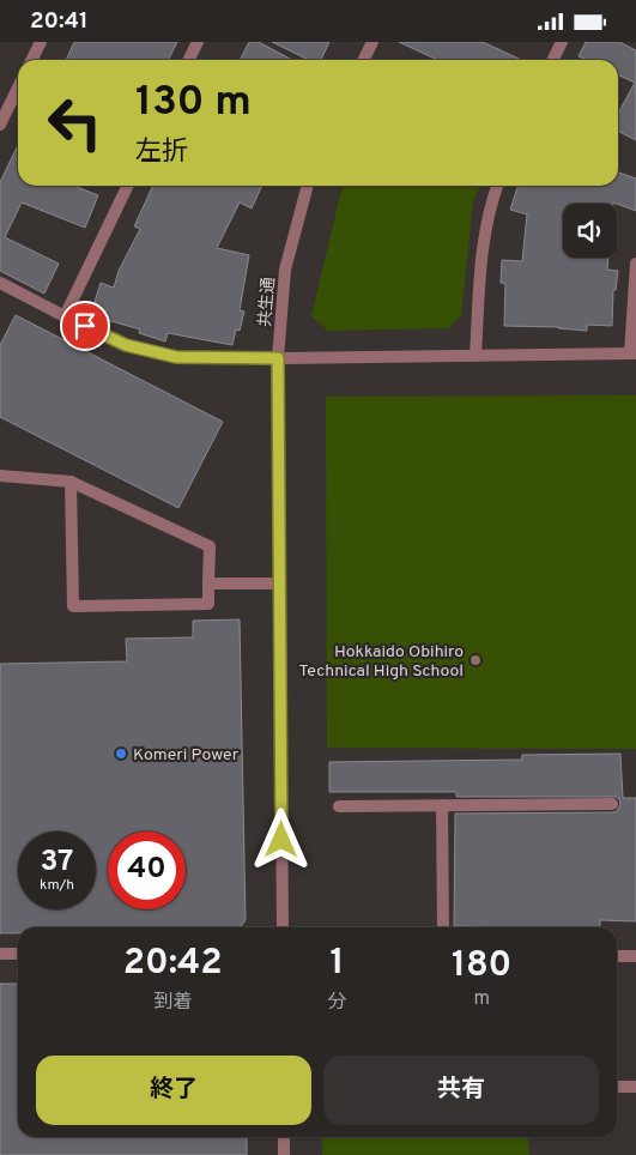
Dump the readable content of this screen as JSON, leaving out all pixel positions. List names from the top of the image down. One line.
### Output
{"streets":{"street":["共生通"]},"places":["Hokkaido Obihiro Technical High School","Komeri Power"],"page":{"status":"20:41","turn":["130 m","左折"],"speed":"37 km/h","limit":"40","eta":["20:42","到着","1","分","180","m"],"buttons":["終了","共有"]}}
